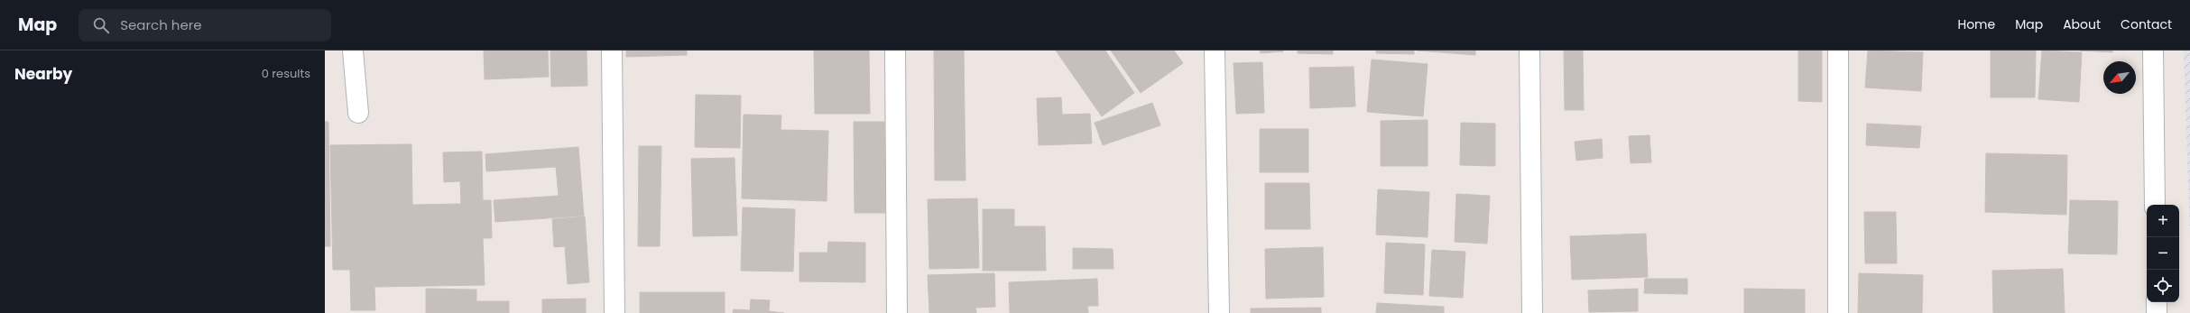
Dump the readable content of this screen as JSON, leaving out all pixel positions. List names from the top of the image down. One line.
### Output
{"north":"bottom left","page":{"header":"Map","search":"Search here","nav":["Home","Map","About","Contact"],"heading":["Nearby","0 results"],"map_buttons":["+","−"]}}
